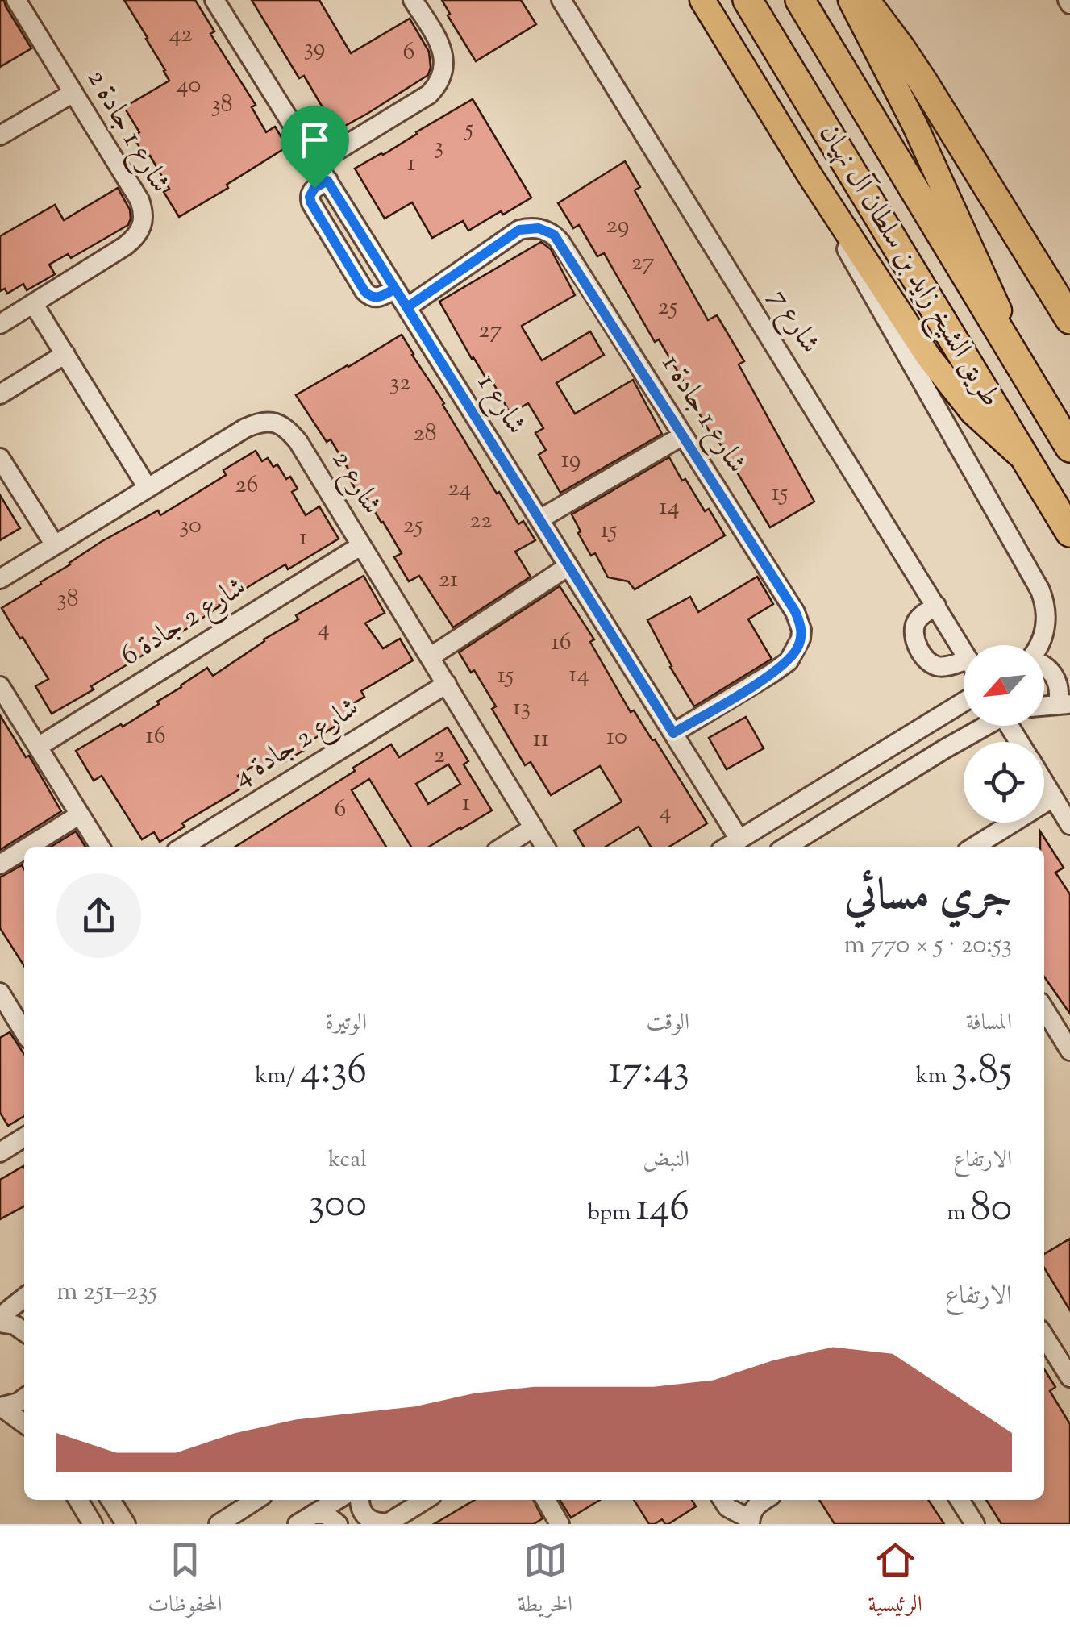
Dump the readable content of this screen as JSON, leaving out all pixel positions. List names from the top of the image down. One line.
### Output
{"streets":{"highway":["طريق الشيخ زايد بن سلطان آل نهيان"],"street":["شارع 1 جادة 2","شارع 7","شارع 1","شارع 1 جادة 1","شارع 2","شارع 2 جادة 6","شارع 2 جادة 4"]},"crossings":[["شارع 1","شارع 1 جادة 1"],["شارع 2","شارع 2 جادة 6"],["شارع 2","شارع 2 جادة 4"]],"house_numbers":["42","39","6","40","38","5","3","1","29","27","25","27","32","28","19","26","24","15","14","22","30","25","15","1","21","38","4","16","14","15","13","16","10","11","2","1","6","4"],"north":"bottom left","page":{"heading":["جري مسائي","20:53 · 5 × 770 m"],"stats":[["المسافة","3.85 km"],["الوقت","17:43"],["الوتيرة","4:36 /km"],["الارتفاع","80 m"],["النبض","146 bpm"],["kcal","300"]],"chart":["الارتفاع","235–251 m"],"tabs":["الرئيسية","الخريطة","المحفوظات"]}}
